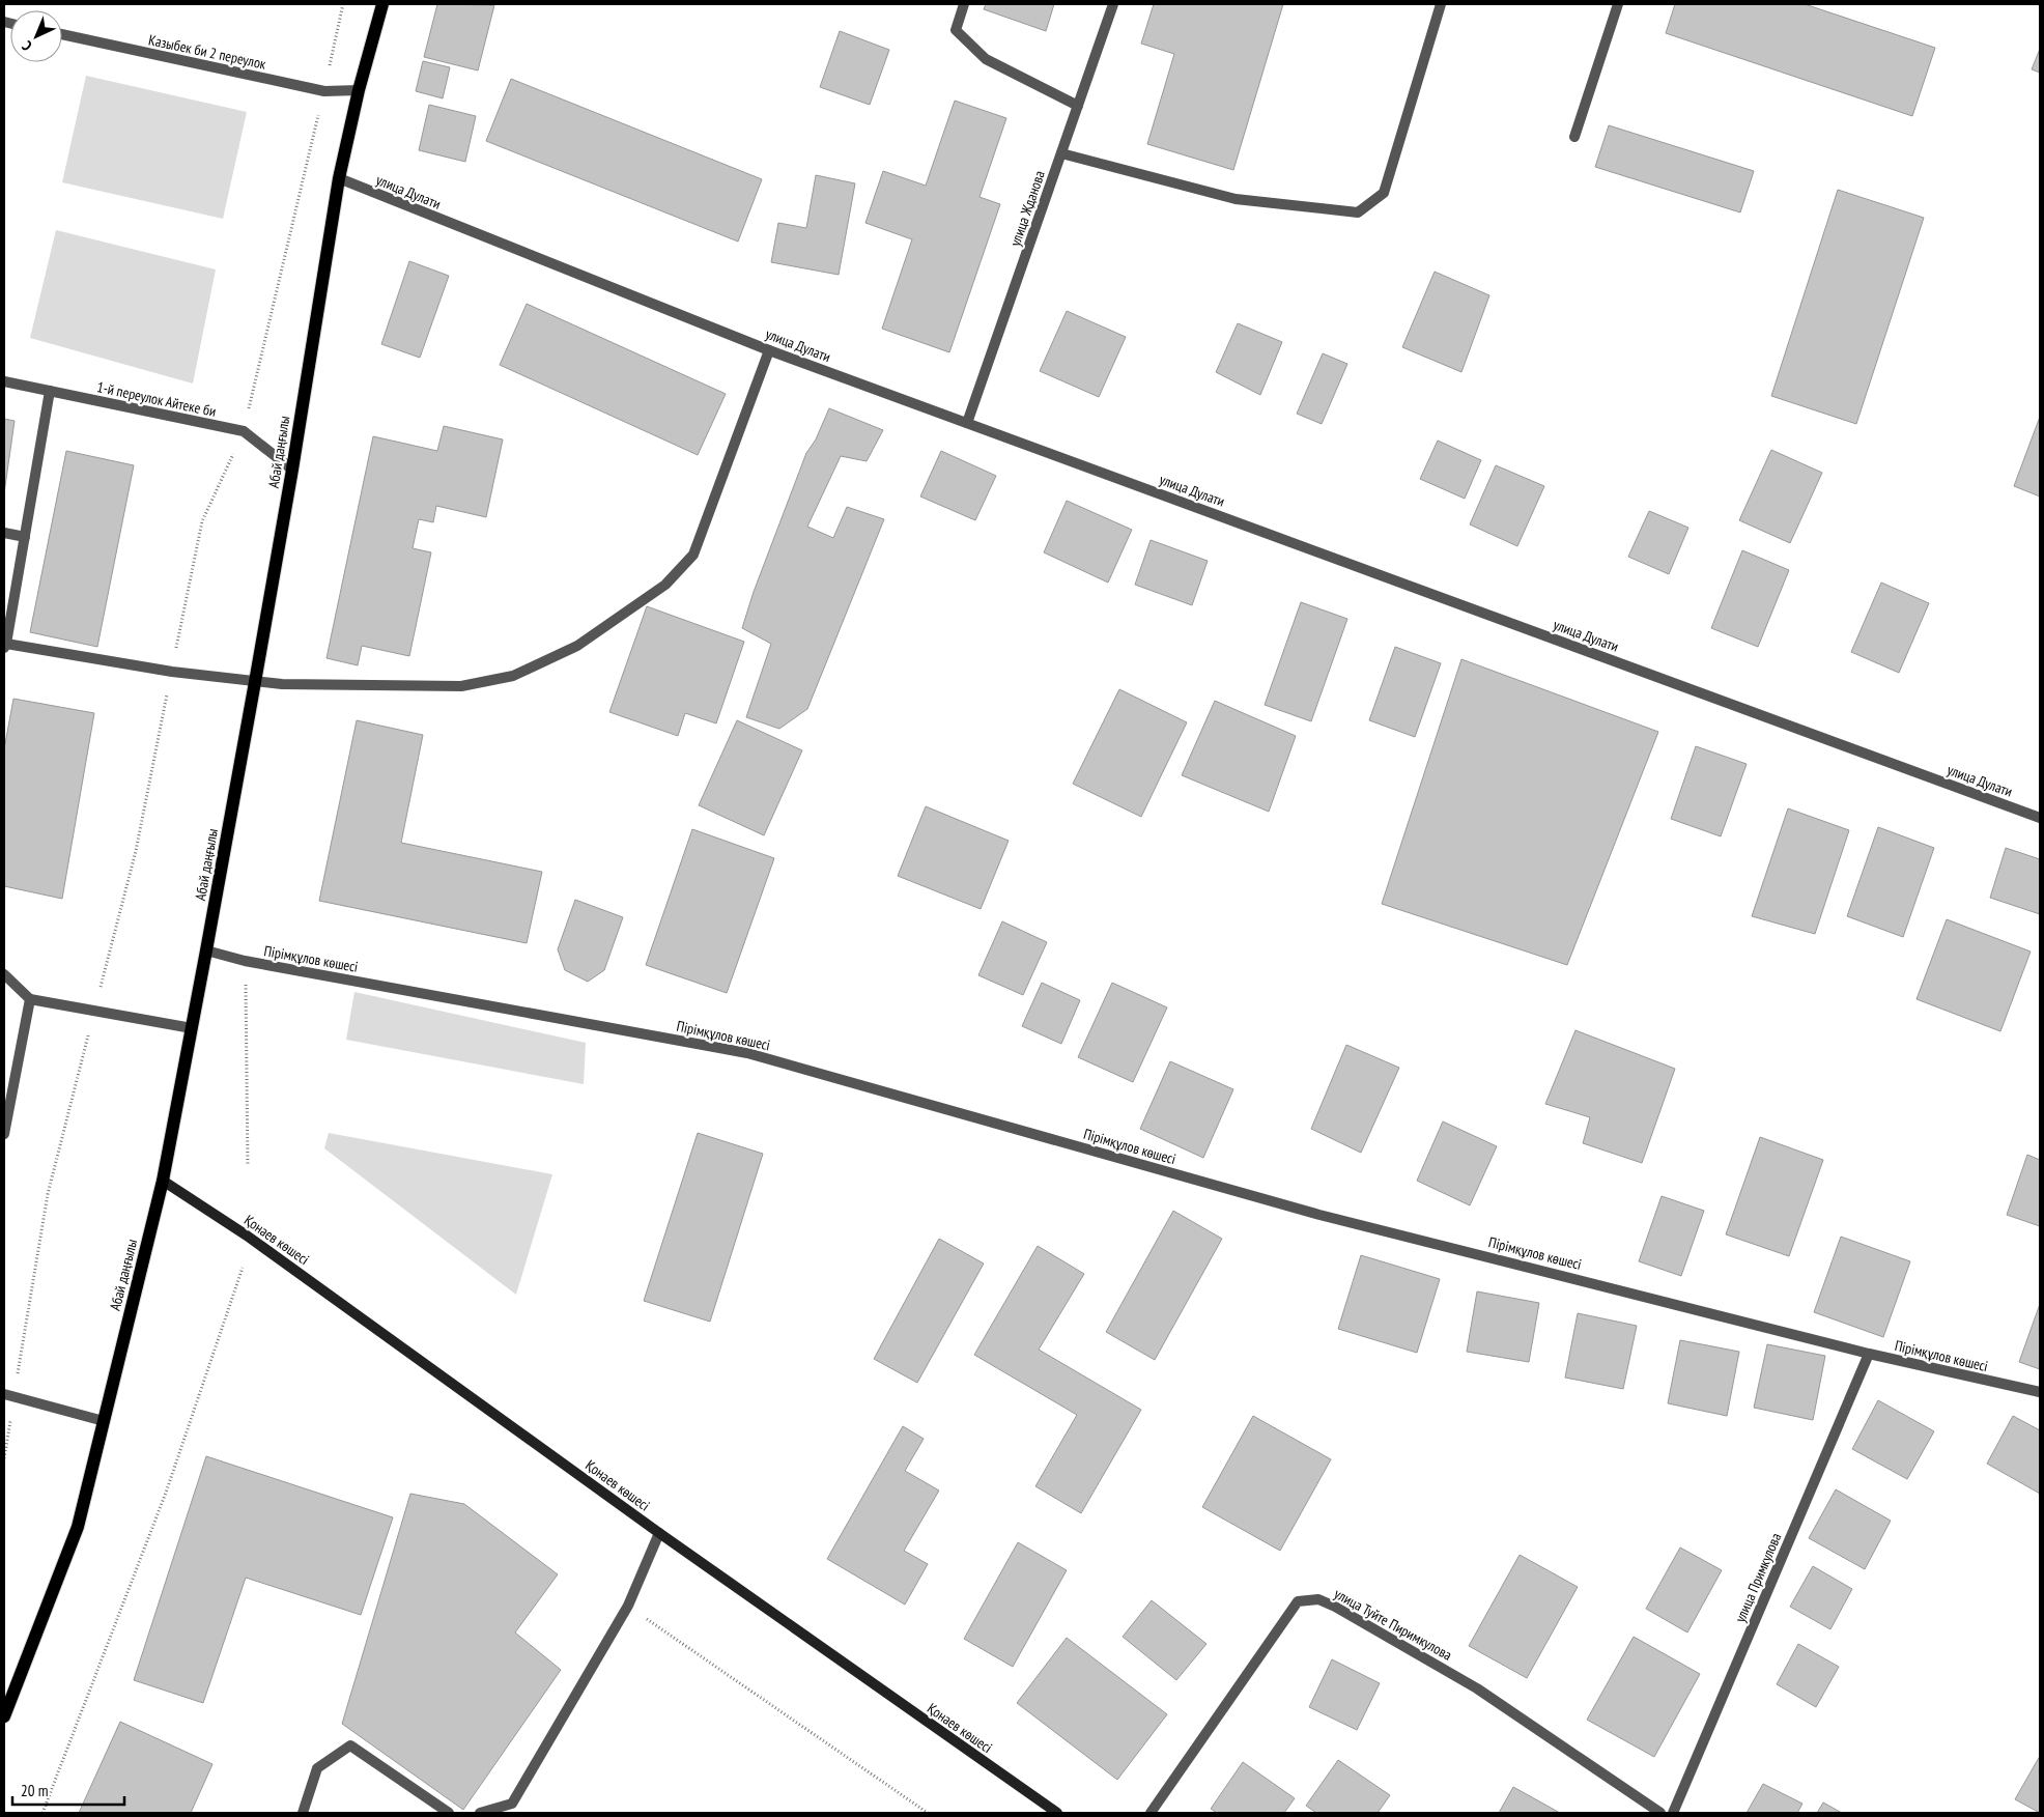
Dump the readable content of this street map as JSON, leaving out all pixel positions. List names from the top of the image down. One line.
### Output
{"streets":{"main road":["Абай даңғылы","Қонаев көшесі"],"street":["Казыбек би 2 переулок","улица Дулати","улица Жданова","1-й переулок Айтеке би","Пірімқұлов көшесі","улица Примкулова","улица Туйте Пиримкулова"]},"crossings":[["Казыбек би 2 переулок","Абай даңғылы"],["улица Дулати","улица Жданова"],["улица Дулати","Абай даңғылы"],["1-й переулок Айтеке би","Абай даңғылы"],["Абай даңғылы","Пірімқұлов көшесі"],["Абай даңғылы","Қонаев көшесі"],["Пірімқұлов көшесі","улица Примкулова"]],"scale_bar":"20 m","north":"bottom left"}
